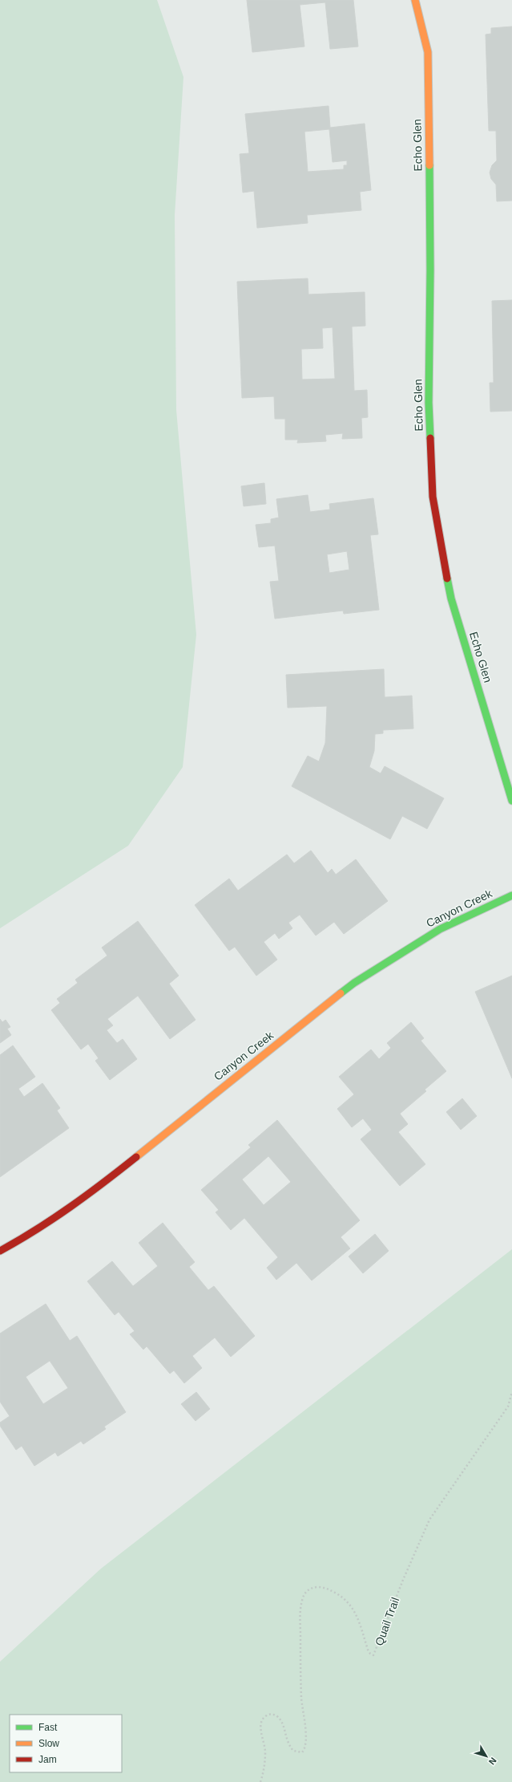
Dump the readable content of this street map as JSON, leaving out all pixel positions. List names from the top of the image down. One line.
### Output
{"streets":{"street":["Echo Glen","Canyon Creek"],"path":["Quail Trail"]},"legend":["Fast","Slow","Jam"],"north":"bottom right"}
